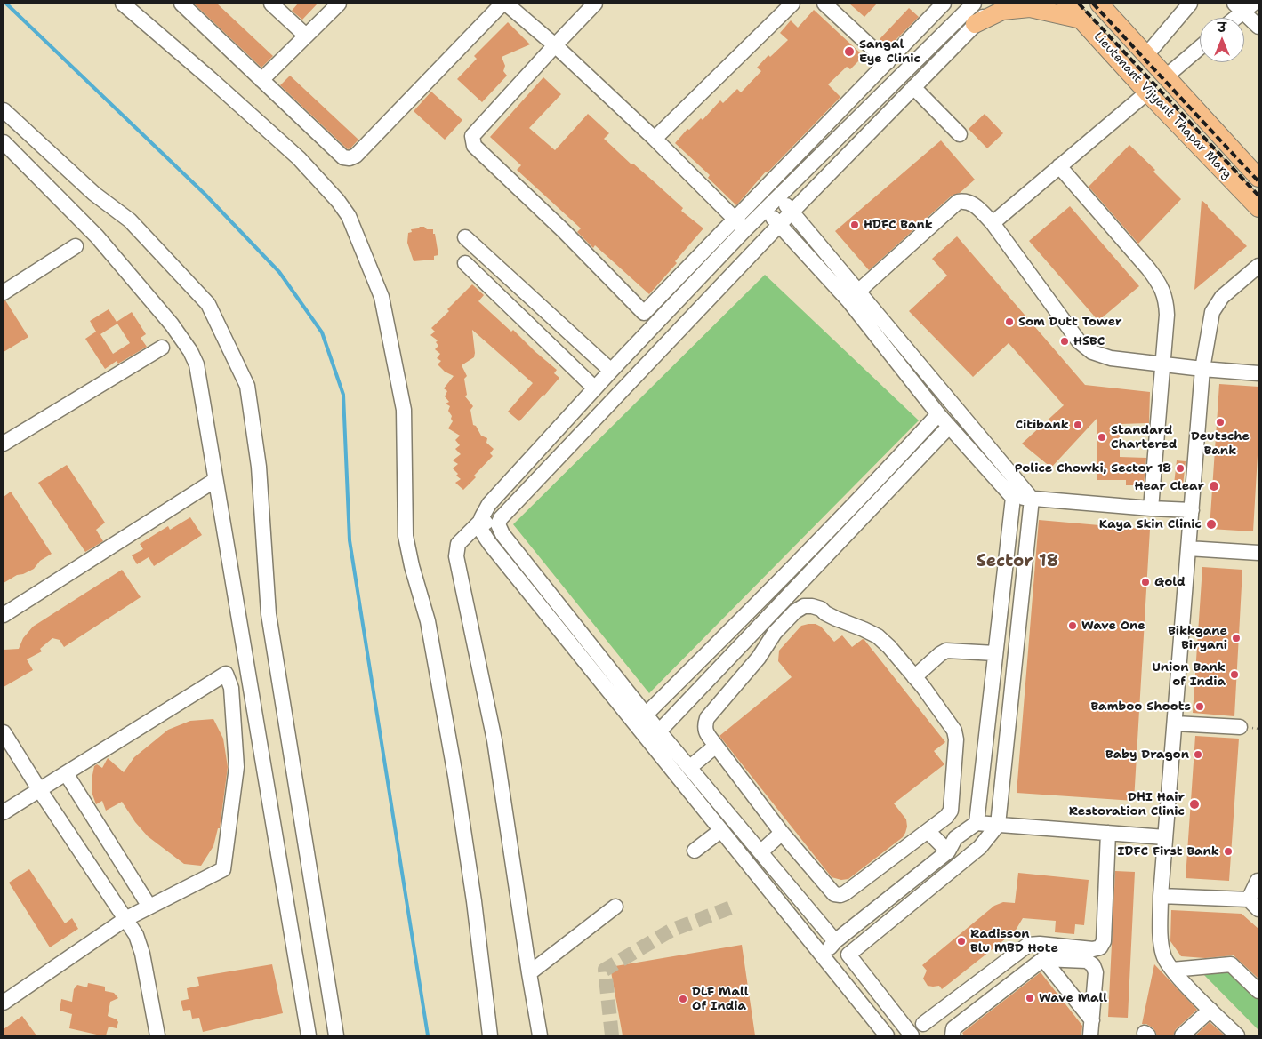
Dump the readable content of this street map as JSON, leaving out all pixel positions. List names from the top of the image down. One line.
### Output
{"streets":{"main road":["Lieutenant Vijyant Thapar Marg"]},"districts":["Sector 18"],"places":["Sangal Eye Clinic","HDFC Bank","Som Dutt Tower","HSBC","Deutsche Bank","Citibank","Standard Chartered","Police Chowki, Sector 18","Hear Clear","Kaya Skin Clinic","Gold","Wave One","Bikkgane Biryani","Union Bank of India","Bamboo Shoots","Baby Dragon","DHI Hair Restoration Clinic","IDFC First Bank","Radisson Blu MBD Hote","Wave Mall","DLF Mall Of India"],"north":"top"}
